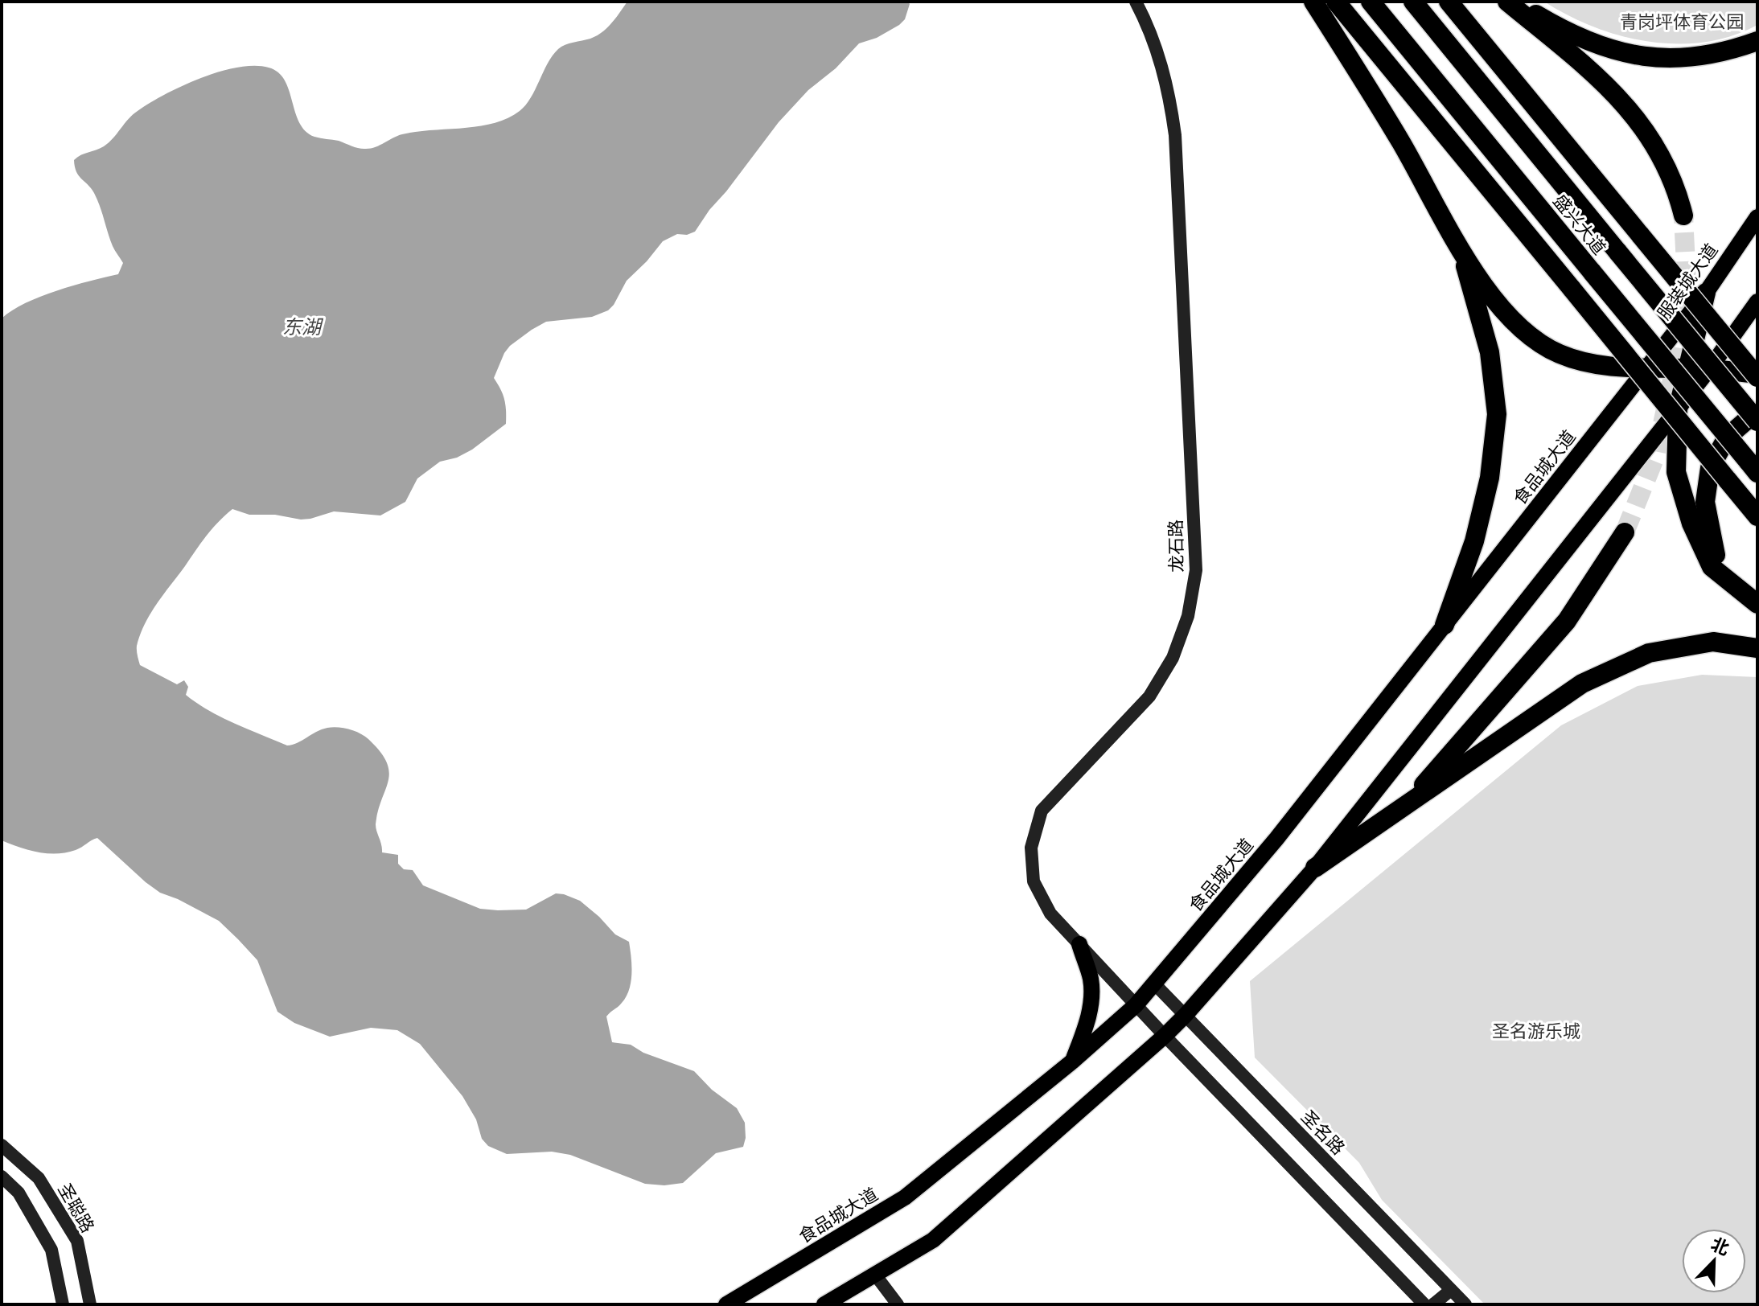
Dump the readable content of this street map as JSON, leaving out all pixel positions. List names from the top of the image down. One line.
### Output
{"streets":{"highway":["盛兴大道"],"main road":["服装城大道","食品城大道","龙石路","圣名路","圣聪路"]},"crossings":[["服装城大道","食品城大道"],["食品城大道","龙石路"],["食品城大道","圣名路"]],"water":["东湖"],"parks":["青岗坪体育公园","圣名游乐城"],"north":"top right"}
